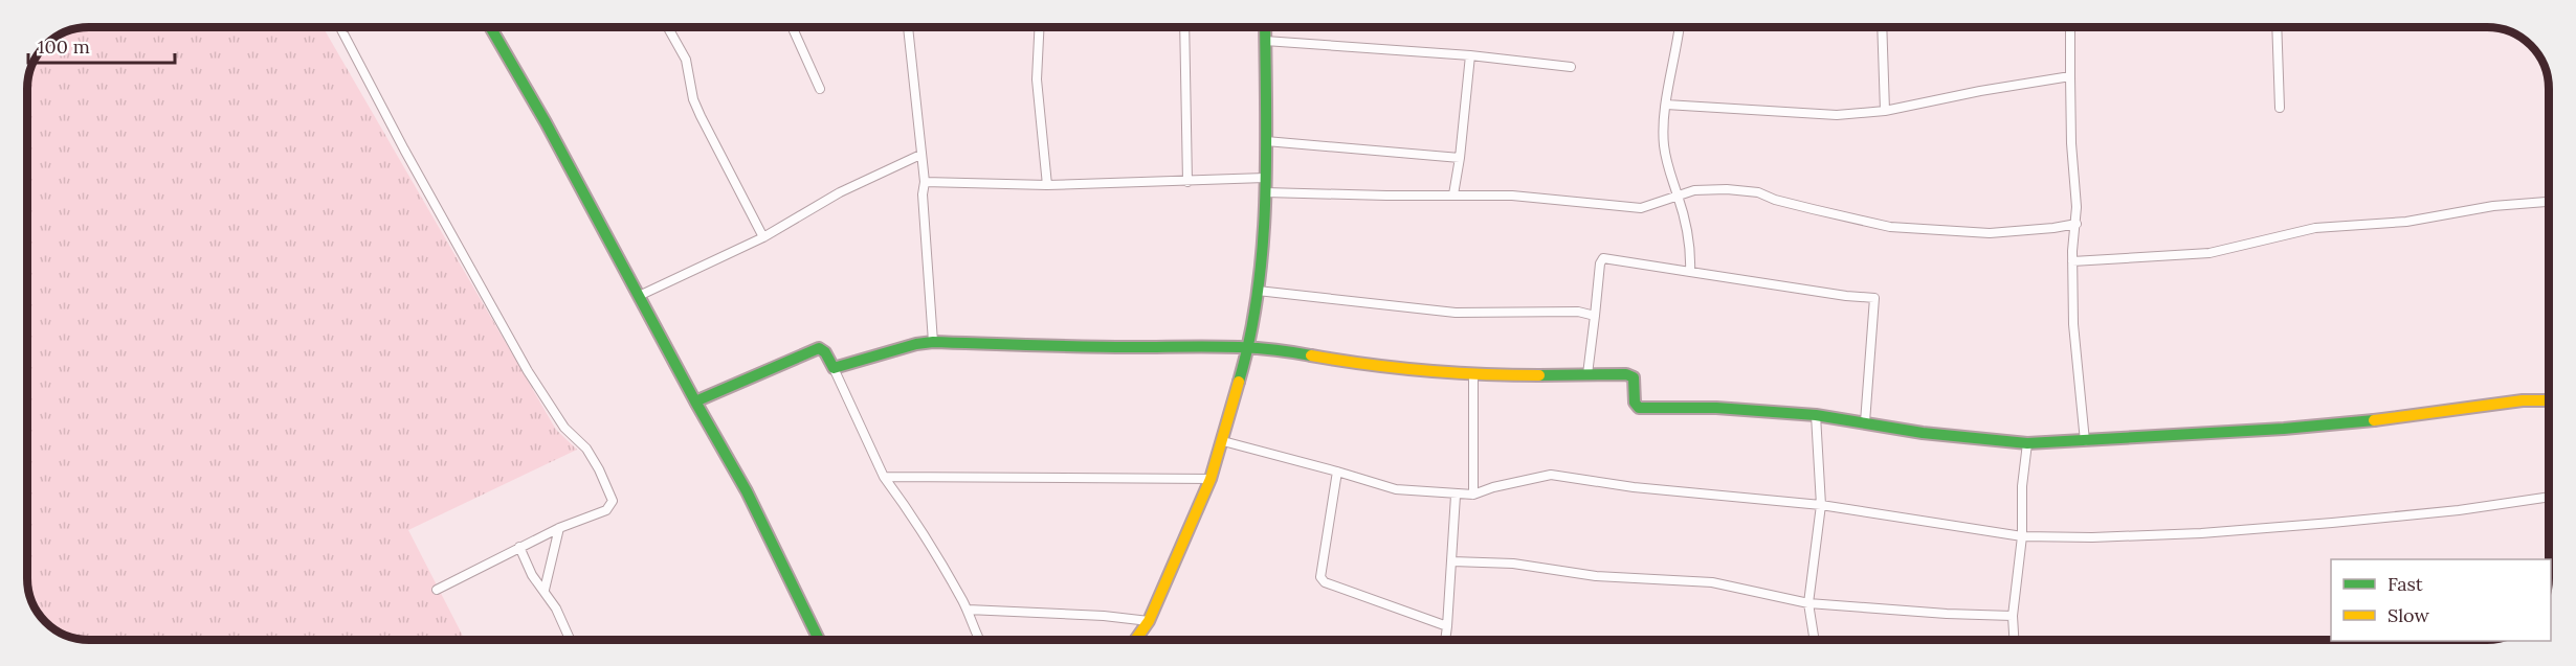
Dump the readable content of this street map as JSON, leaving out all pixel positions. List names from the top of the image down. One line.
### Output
{"legend":["Fast","Slow"],"scale_bar":"100 m"}
